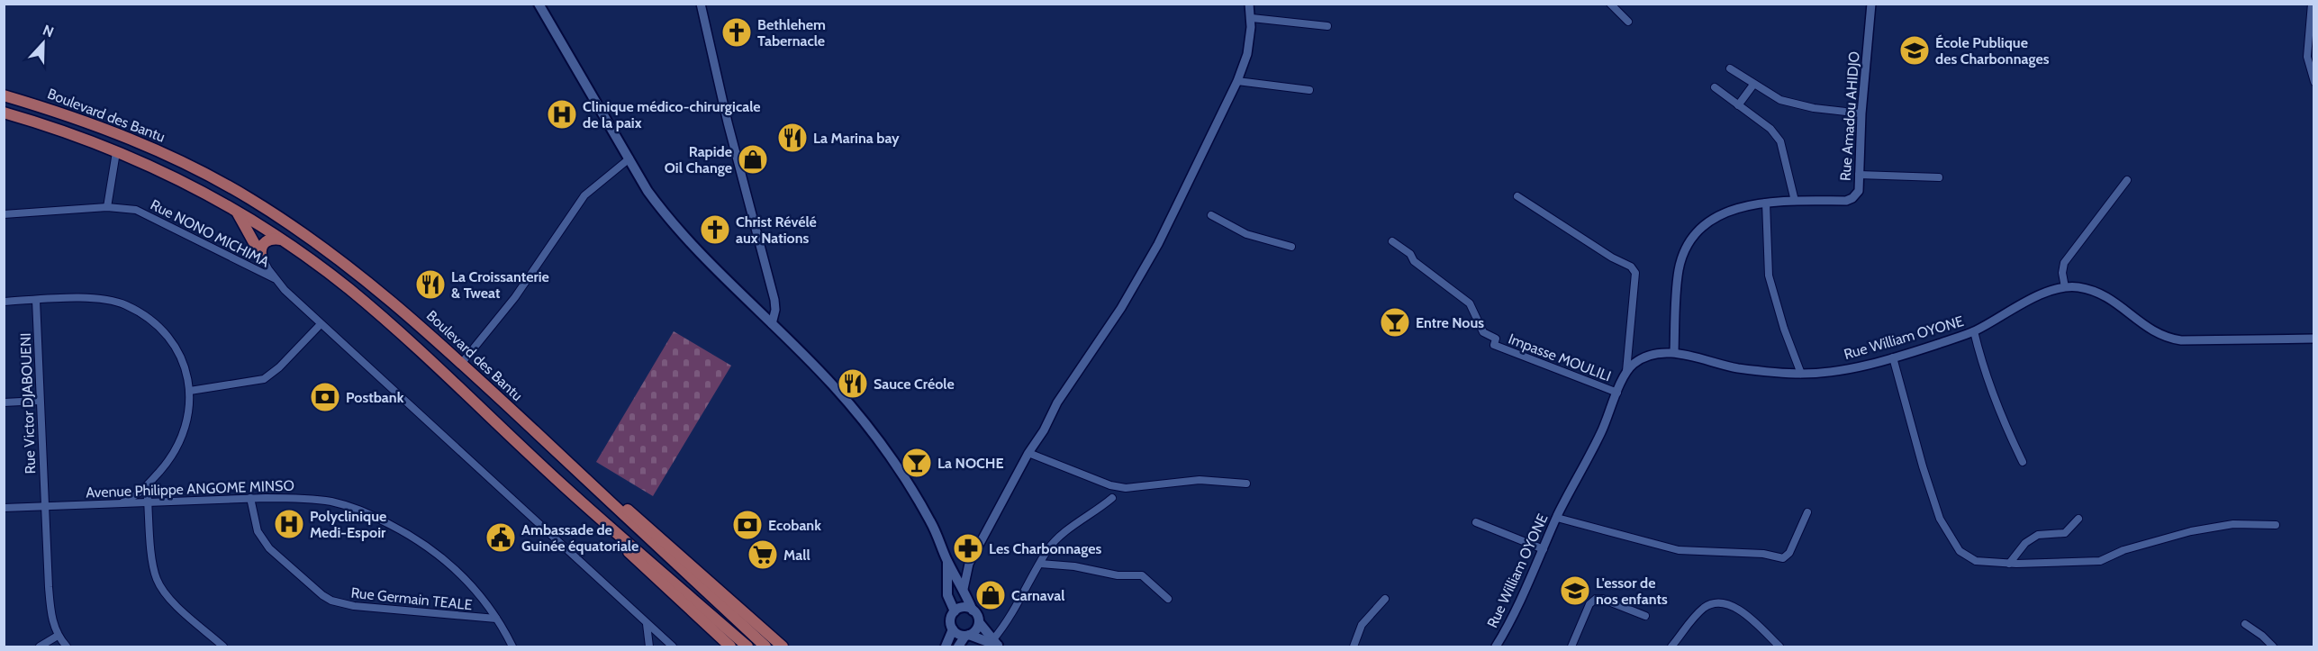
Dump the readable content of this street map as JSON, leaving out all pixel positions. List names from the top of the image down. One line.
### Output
{"streets":{"highway":["Boulevard des Bantu"],"street":["Rue Amadou AHIDJO","Rue NONO MICHIMA","Rue William OYONE","Impasse MOULILI","Rue Victor DJABOUENI","Avenue Philippe ANGOME MINSO","Rue Germain TEALE"]},"crossings":[["Rue Amadou AHIDJO","Rue William OYONE"],["Rue William OYONE","Impasse MOULILI"],["Rue Victor DJABOUENI","Avenue Philippe ANGOME MINSO"],["Avenue Philippe ANGOME MINSO","Rue Germain TEALE"]],"places":{"church":["Bethlehem Tabernacle","Christ Révélé aux Nations"],"school or university":["École Publique des Charbonnages","L'essor de nos enfants"],"hospital":["Clinique médico-chirurgicale de la paix","Polyclinique Medi-Espoir"],"restaurant":["La Marina bay","La Croissanterie & Tweat","Sauce Créole"],"shop":["Rapide Oil Change","Carnaval"],"bar":["Entre Nous","La NOCHE"],"bank":["Postbank","Ecobank"],"public building":["Ambassade de Guinée équatoriale"],"pharmacy":["Les Charbonnages"],"supermarket":["Mall"]},"north":"top"}
